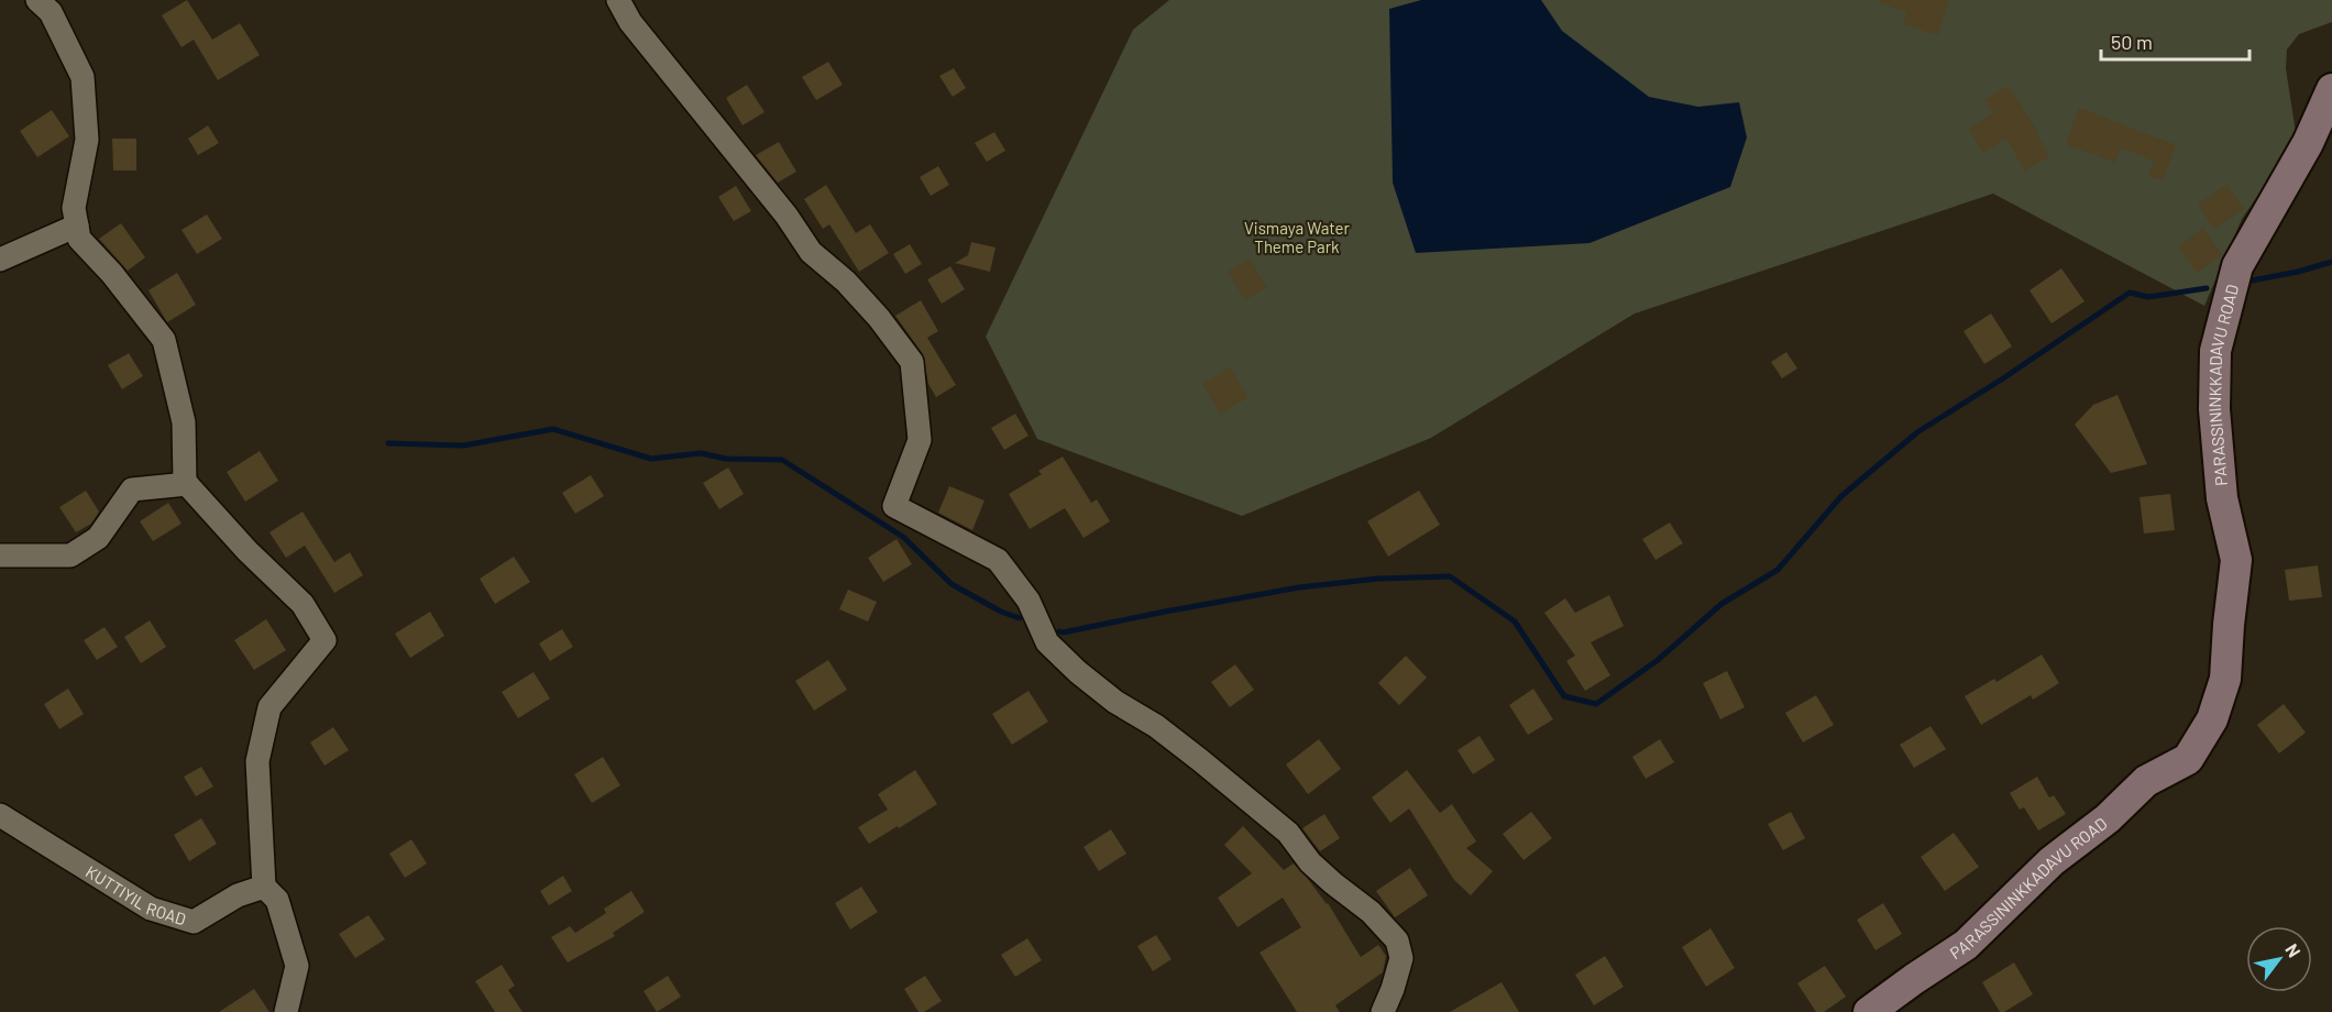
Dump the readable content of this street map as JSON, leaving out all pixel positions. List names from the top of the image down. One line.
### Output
{"streets":{"main road":["PARASSININKKADAVU ROAD"],"street":["KUTTIYIL ROAD"]},"parks":["Vismaya Water Theme Park"],"scale_bar":"50 m","north":"top right"}
